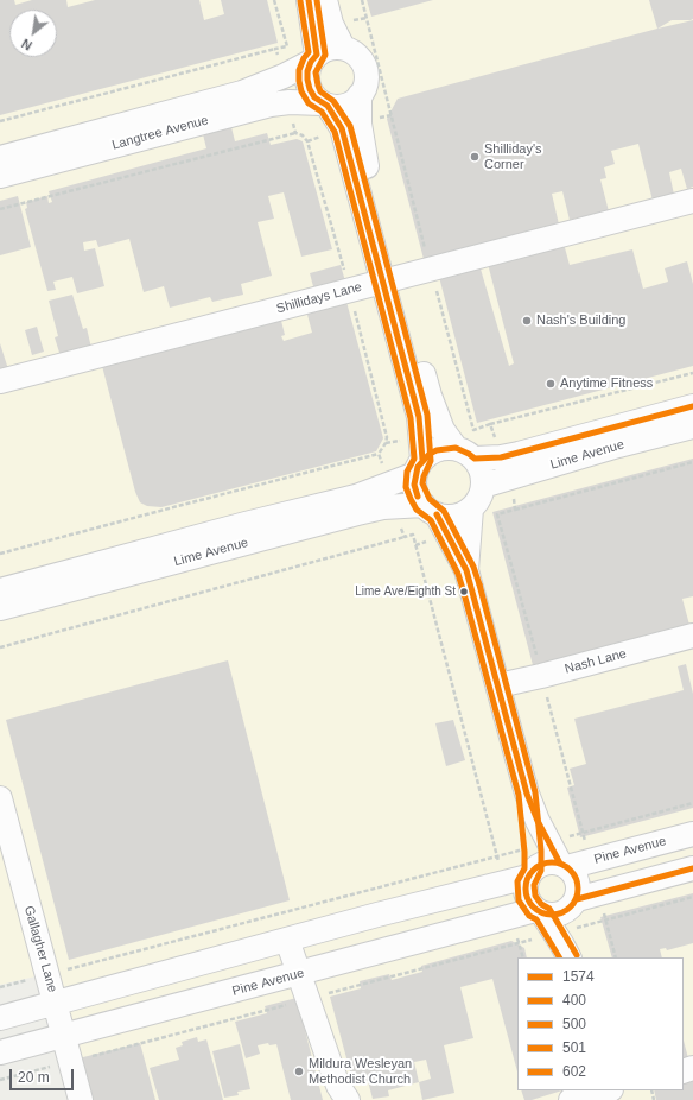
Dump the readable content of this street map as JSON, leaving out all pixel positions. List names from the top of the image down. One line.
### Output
{"streets":{"street":["Langtree Avenue","Shillidays Lane","Lime Avenue","Nash Lane","Pine Avenue","Gallagher Lane"]},"crossings":[["Pine Avenue","Gallagher Lane"]],"places":["Shilliday's Corner","Nash's Building","Anytime Fitness","Lime Ave/Eighth St","Mildura Wesleyan Methodist Church"],"lines":["transit line 1574","transit line 500","transit line 400","transit line 602","transit line 501"],"legend":["1574","400","500","501","602"],"scale_bar":"20 m","north":"bottom left"}
